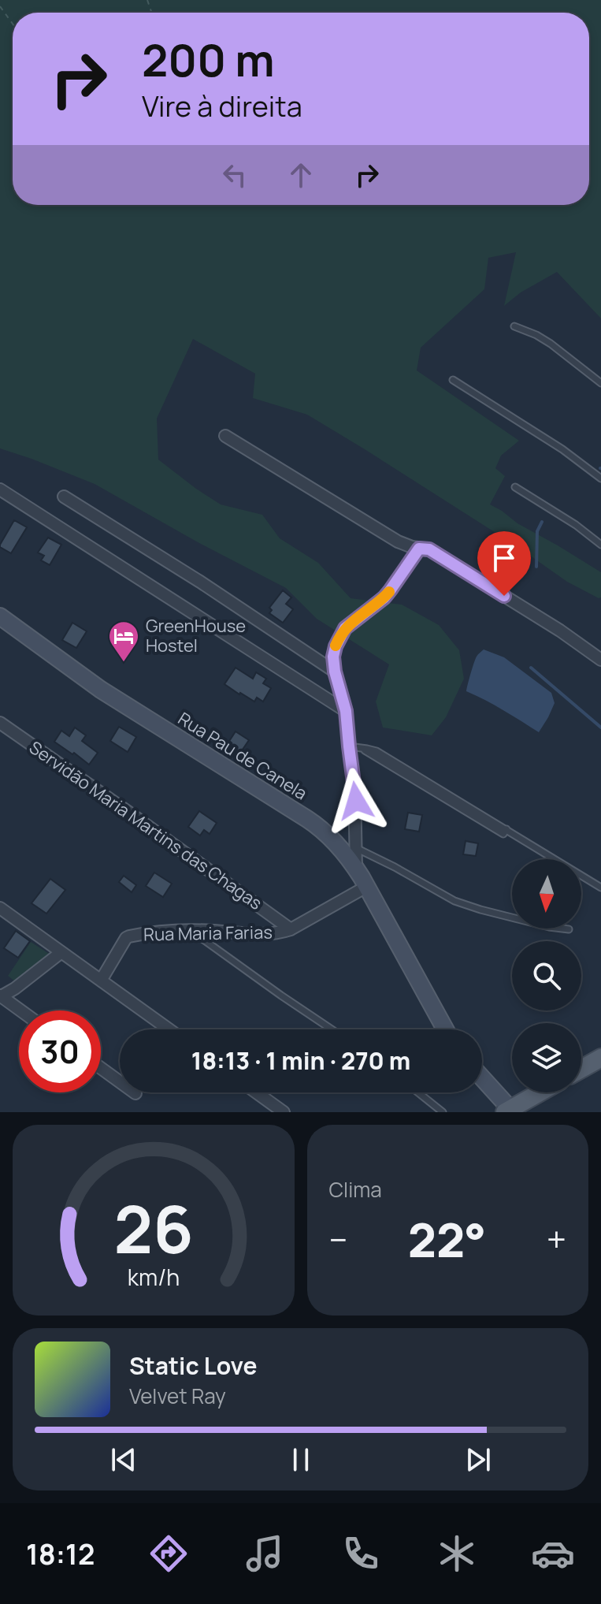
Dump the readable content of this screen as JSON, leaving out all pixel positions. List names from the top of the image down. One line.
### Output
{"streets":{"street":["Rua Pau de Canela","Servidão Maria Martins das Chagas","Rua Maria Farias"]},"crossings":[["Rua Pau de Canela","Rua Maria Farias"],["Servidão Maria Martins das Chagas","Rua Maria Farias"]],"places":{"hotel":["GreenHouse Hostel"]},"north":"bottom","page":{"turn":["200 m","Vire à direita"],"limit":"30","trip":"18:13 · 1 min · 270 m","tile":"Clima","heat":["−","22°","+"],"song":["Static Love","Velvet Ray"],"tabs":"18:12","gauge":["26","km/h"]}}
